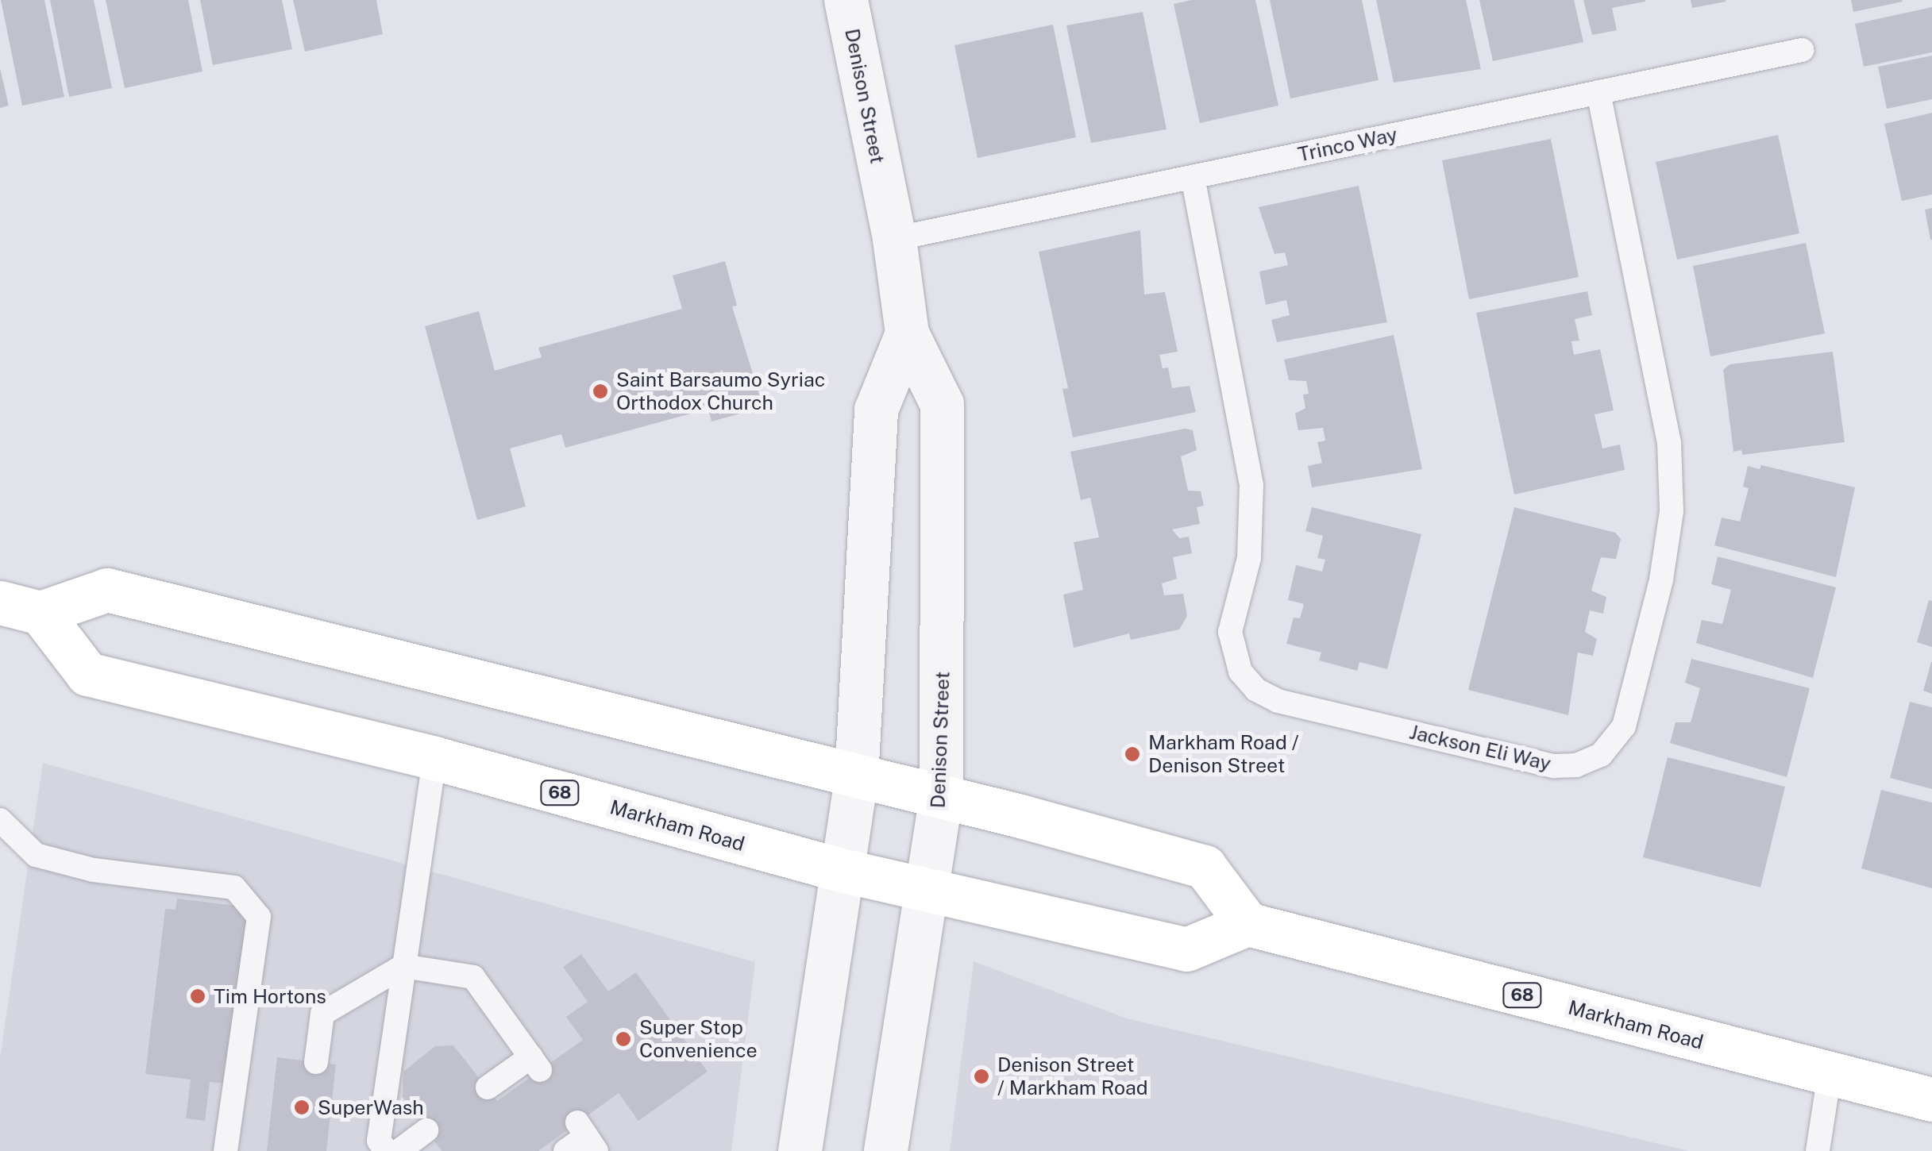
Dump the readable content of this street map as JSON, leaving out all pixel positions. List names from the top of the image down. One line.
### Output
{"streets":{"main road":["68","Markham Road"],"street":["Denison Street"],"lane":["Trinco Way","Jackson Eli Way"]},"crossings":[["Denison Street","Trinco Way"],["Denison Street","Markham Road"],["Trinco Way","Jackson Eli Way"]],"places":["Saint Barsaumo Syriac Orthodox Church","Markham Road / Denison Street","Tim Hortons","Super Stop Convenience","Denison Street / Markham Road","SuperWash"]}
